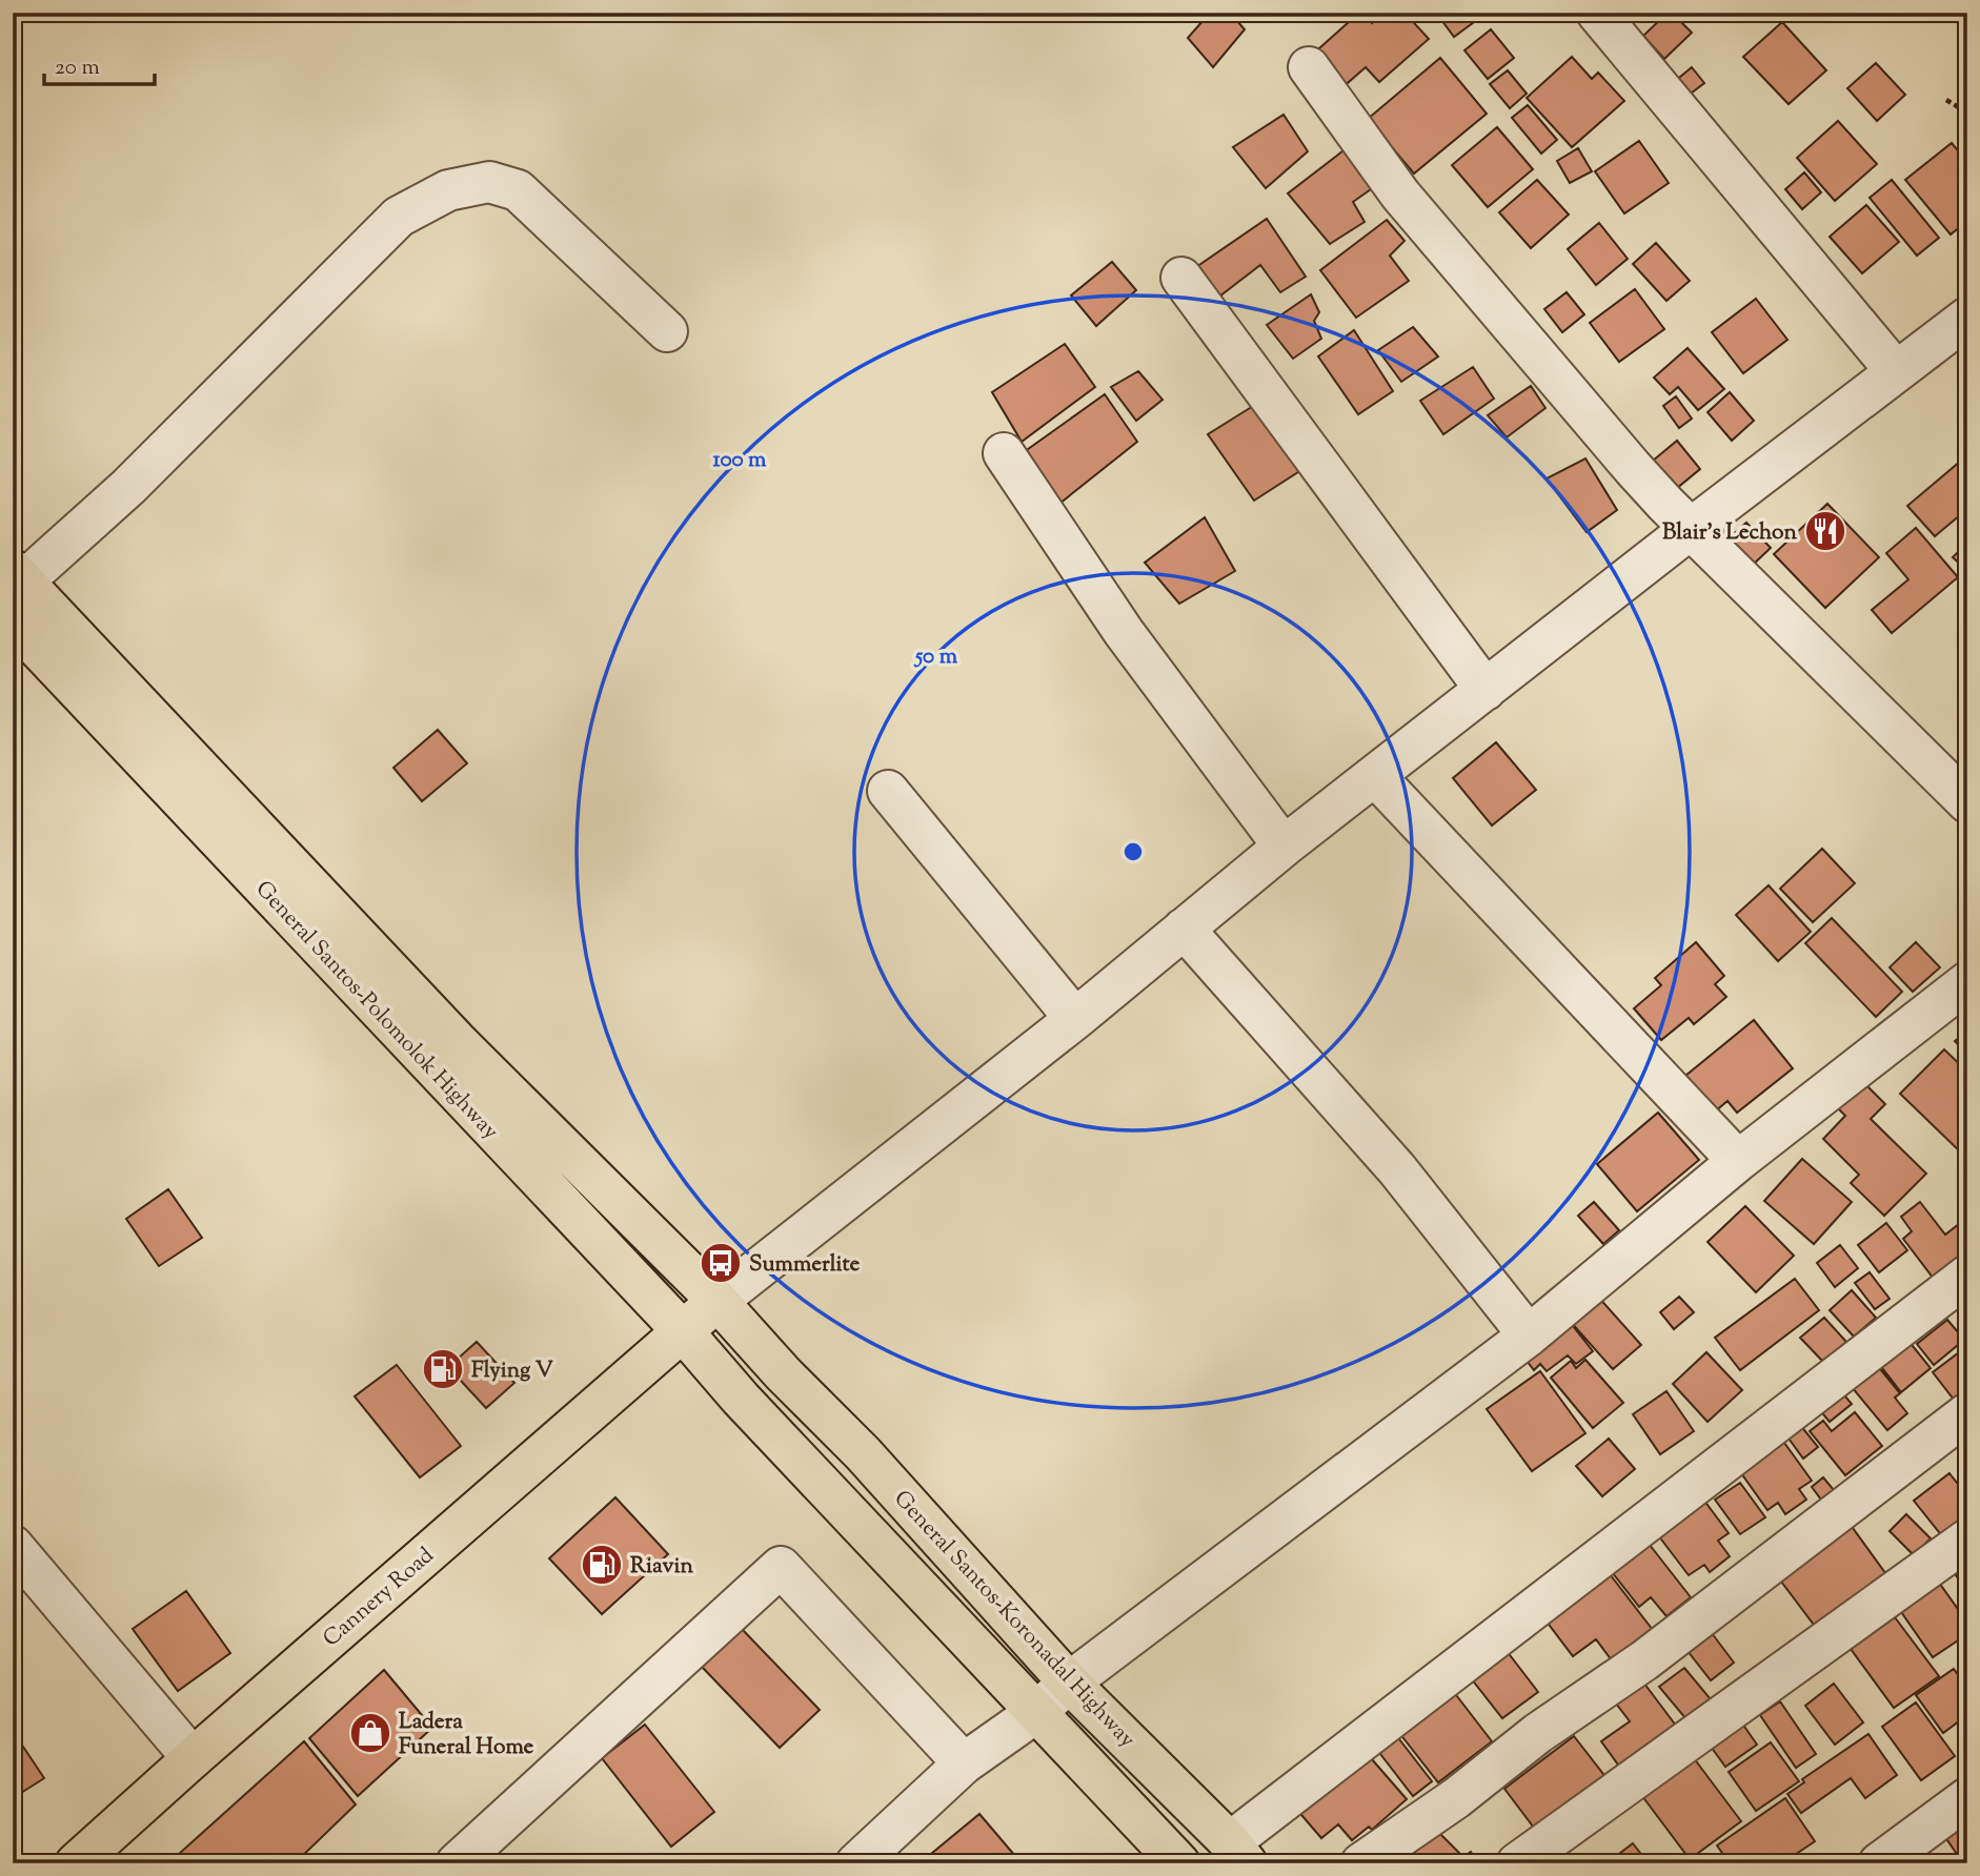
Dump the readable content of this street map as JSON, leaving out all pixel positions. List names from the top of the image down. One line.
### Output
{"streets":{"main road":["General Santos-Polomolok Highway","Cannery Road","General Santos-Koronadal Highway"]},"crossings":[["General Santos-Polomolok Highway","Cannery Road"],["Cannery Road","General Santos-Koronadal Highway"]],"places":{"restaurant":["Blair's Lechon"],"bus stop":["Summerlite"],"fuel station":["Flying V","Riavin"],"shop":["Ladera Funeral Home"]},"scale_bar":"20 m","rings":["100 m","50 m"]}
